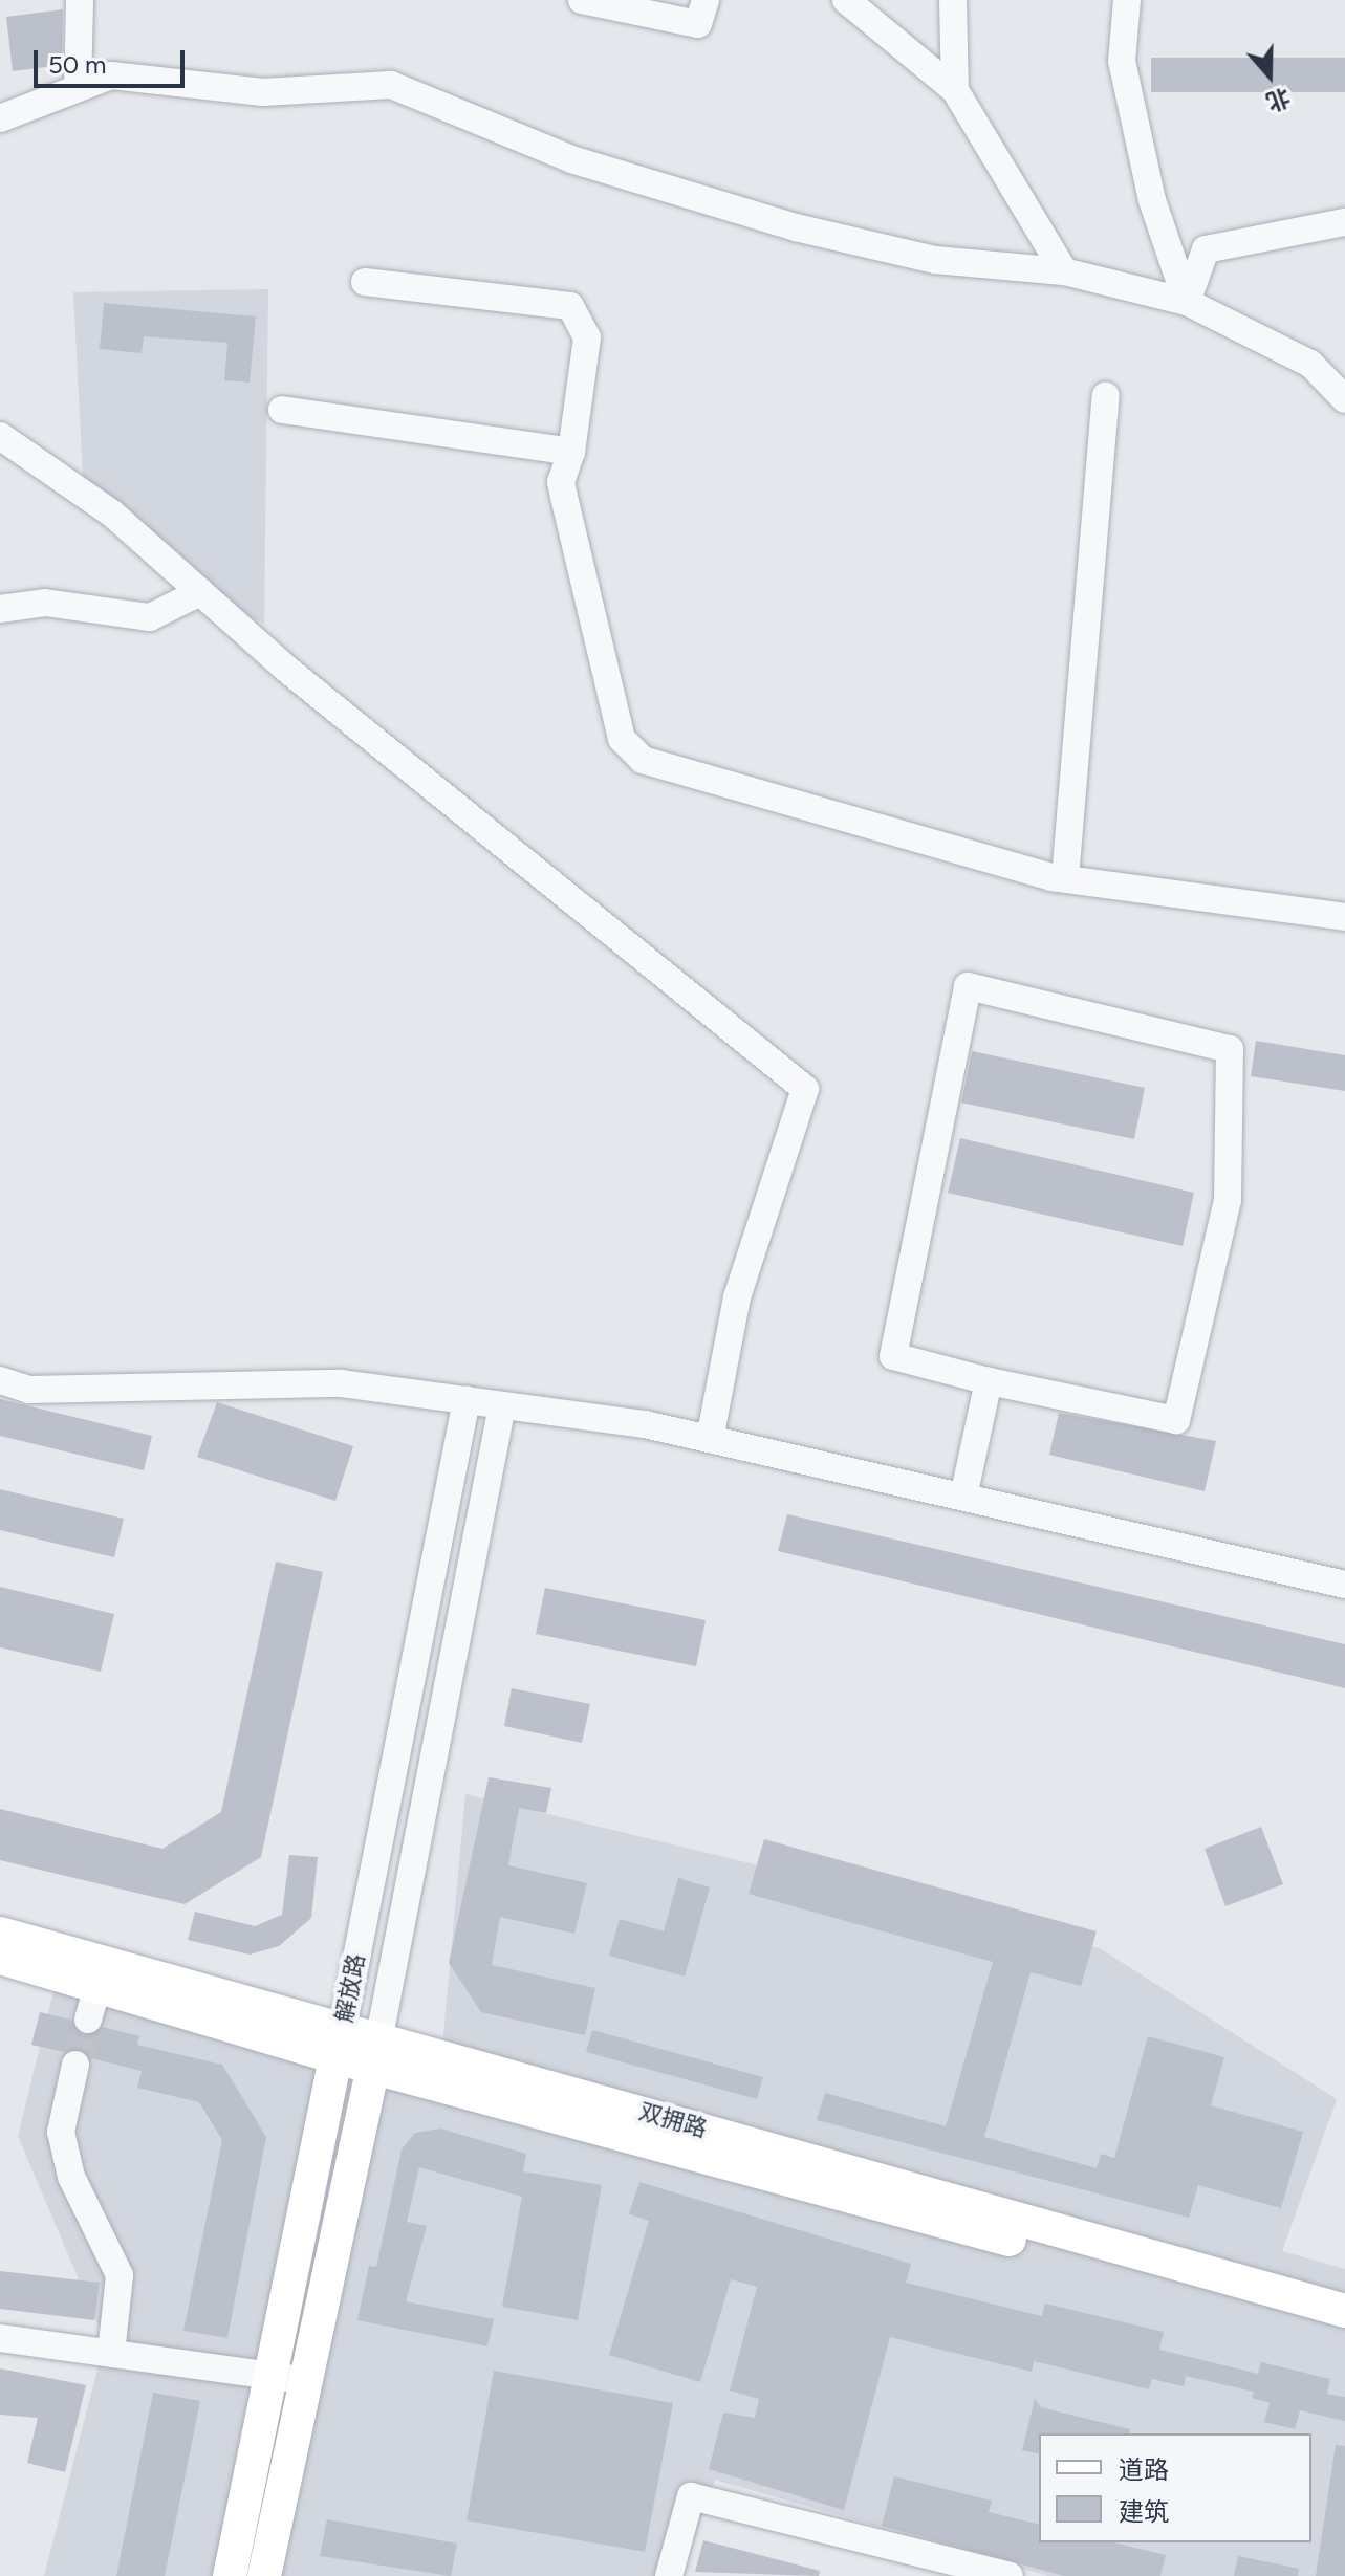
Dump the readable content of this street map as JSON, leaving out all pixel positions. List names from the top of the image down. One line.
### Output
{"streets":{"main road":["解放路","双拥路"]},"crossings":[["解放路","双拥路"]],"legend":["道路","建筑"],"scale_bar":"50 m","north":"bottom"}
